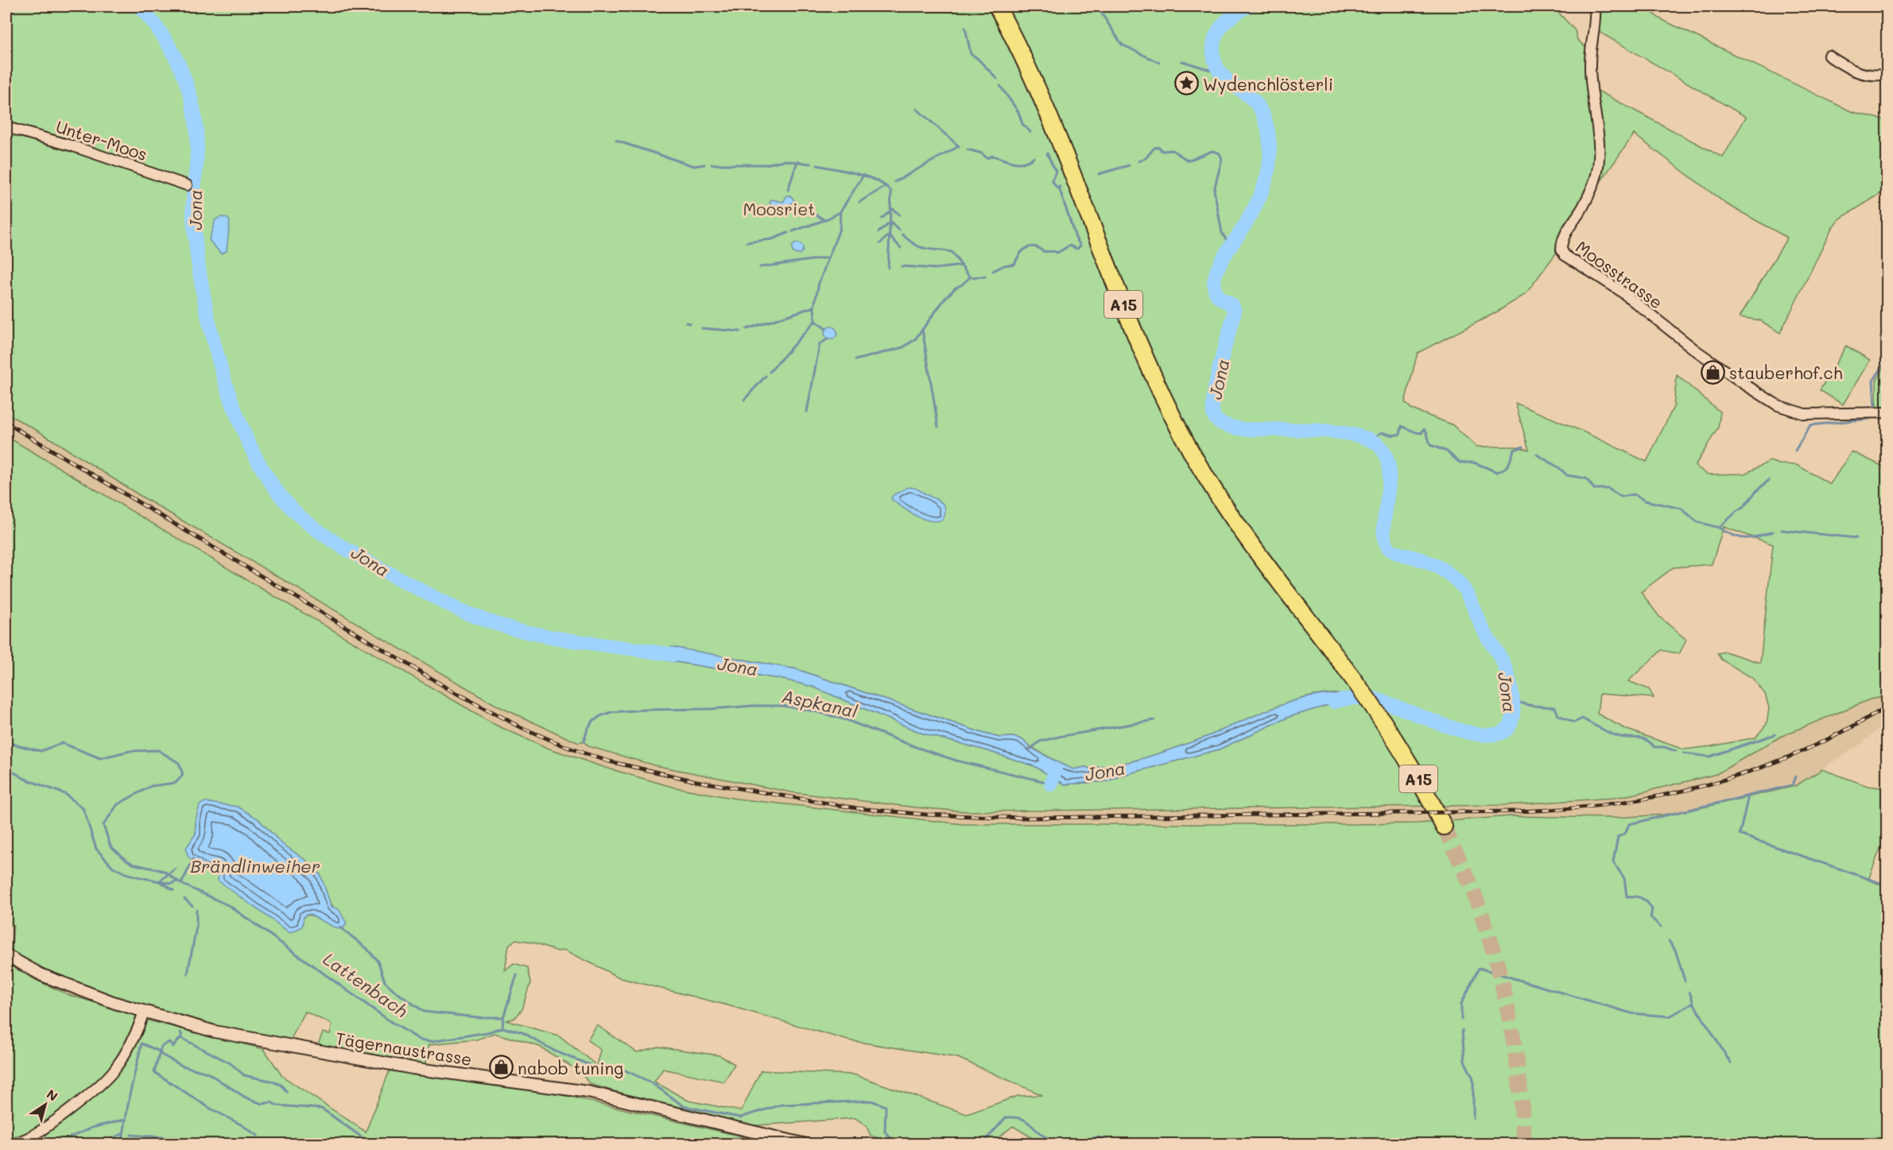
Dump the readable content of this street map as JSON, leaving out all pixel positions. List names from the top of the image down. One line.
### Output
{"streets":{"highway":["A15"],"street":["Unter-Moos","Moosstrasse","Tägernaustrasse"]},"water":["Jona","Aspkanal","Brändlinweiher","Lattenbach"],"parks":["Moosriet"],"places":{"place":["Wydenchlösterli"],"shop":["stauberhof.ch","nabob tuning"]},"north":"top right"}
